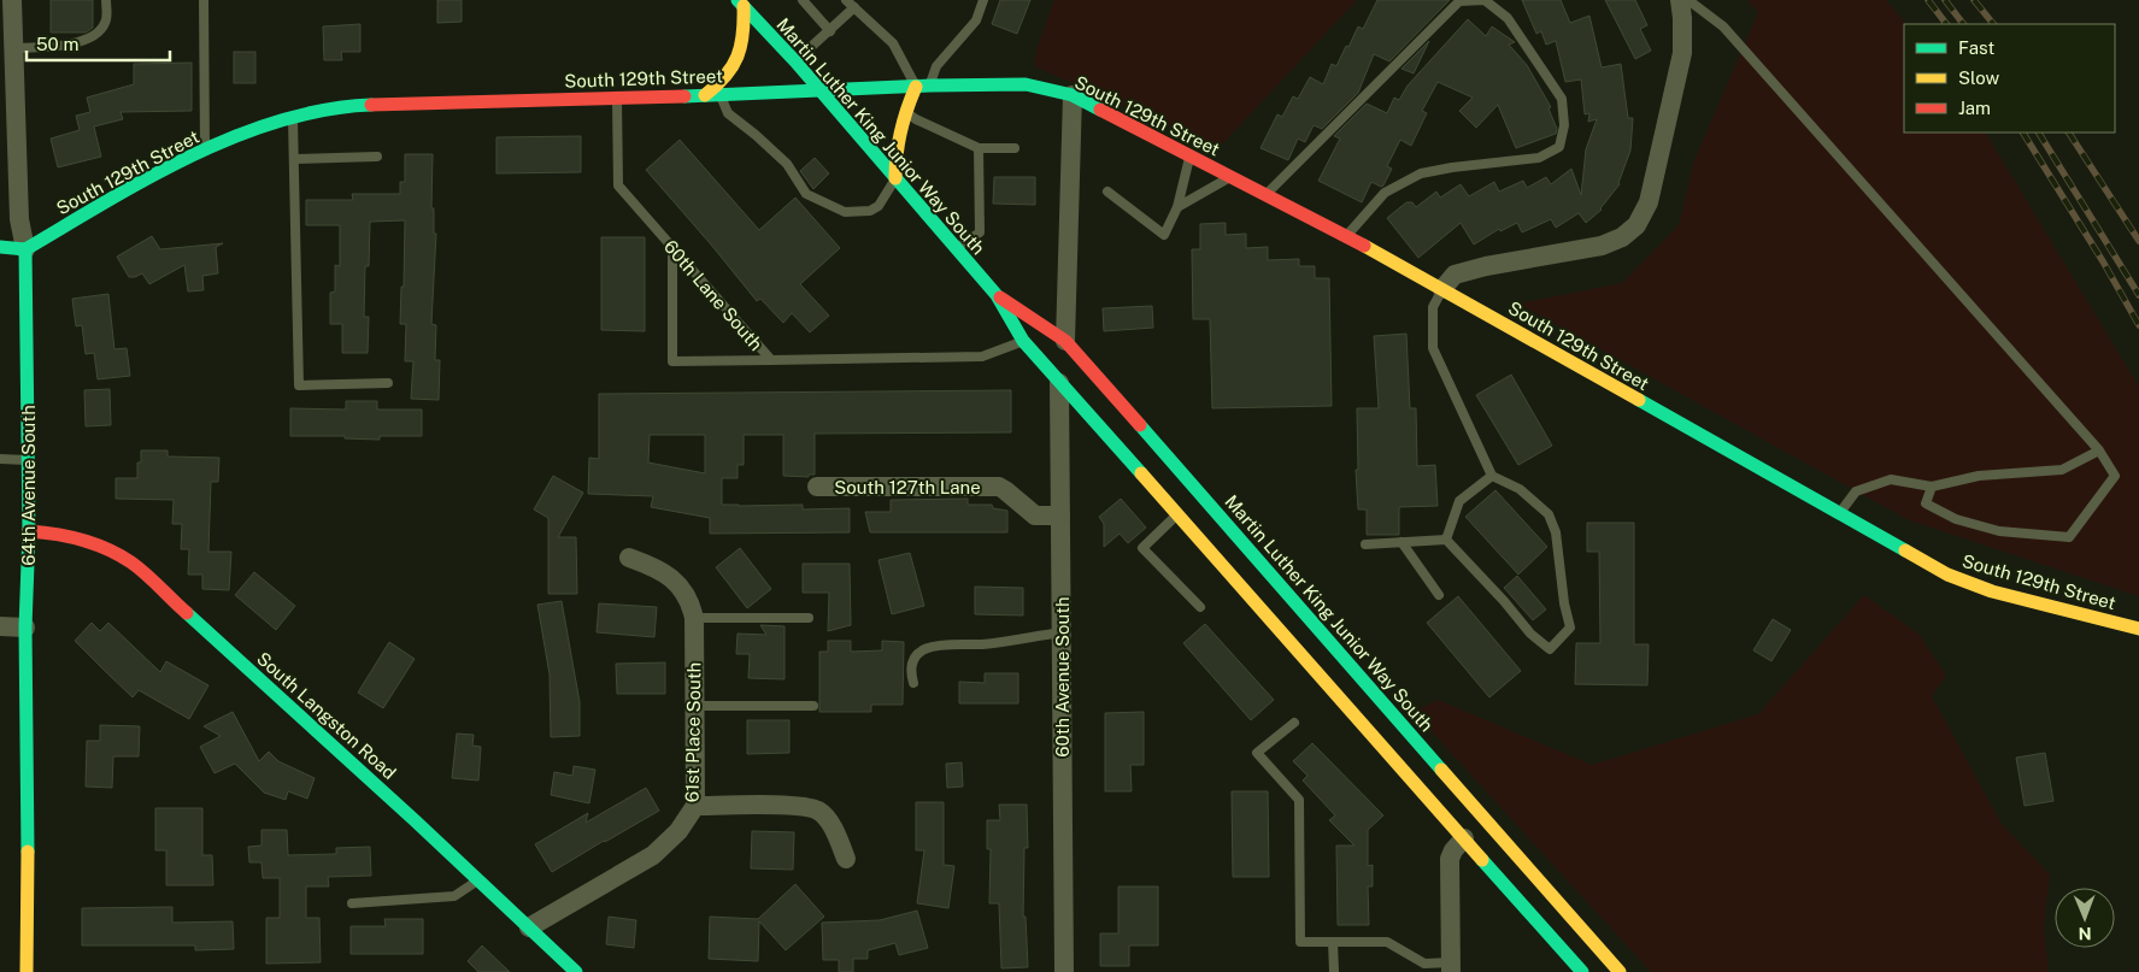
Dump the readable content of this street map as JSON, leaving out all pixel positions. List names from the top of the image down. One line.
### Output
{"streets":{"street":["South 129th Street","Martin Luther King Junior Way South","64th Avenue South","South 127th Lane","60th Avenue South","South Langston Road","61st Place South"],"lane":["60th Lane South"]},"crossings":[["South 129th Street","Martin Luther King Junior Way South"],["South 129th Street","60th Lane South"],["South 129th Street","64th Avenue South"],["Martin Luther King Junior Way South","60th Lane South"],["Martin Luther King Junior Way South","60th Avenue South"],["64th Avenue South","South Langston Road"],["South 127th Lane","60th Avenue South"],["South Langston Road","61st Place South"]],"legend":["Fast","Slow","Jam"],"scale_bar":"50 m","north":"bottom"}
